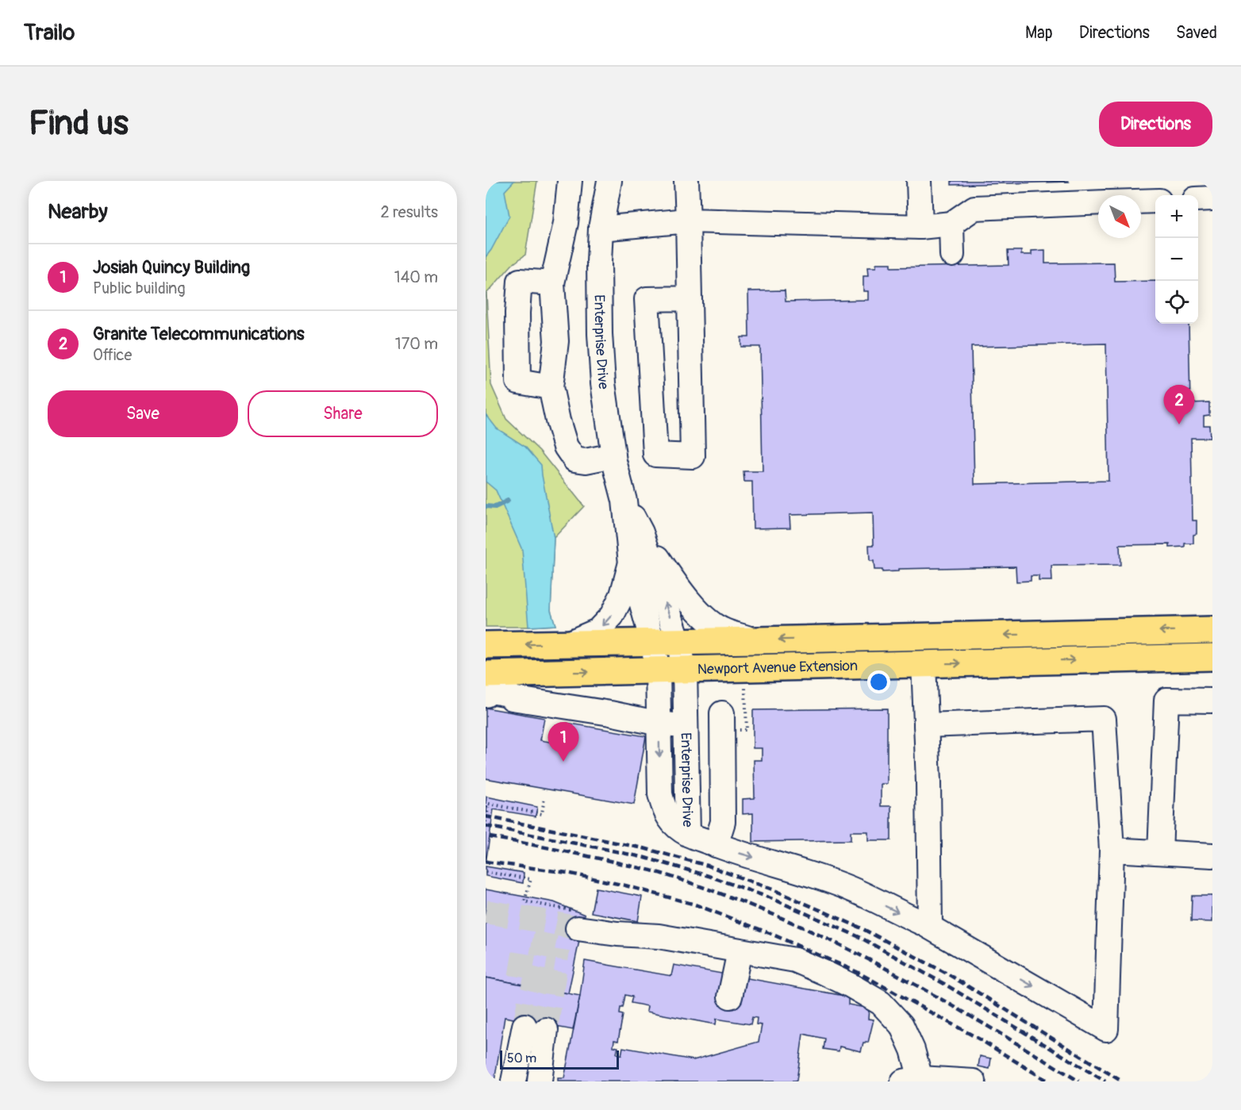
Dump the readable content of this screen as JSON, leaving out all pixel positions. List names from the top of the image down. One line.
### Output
{"streets":{"main road":["Newport Avenue Extension"],"street":["Enterprise Drive"]},"crossings":[["Enterprise Drive","Newport Avenue Extension"]],"scale_bar":"50 m","north":"bottom right","page":{"header":"Trailo","nav":["Map","Directions","Saved"],"buttons":["Directions",["Save","Share"]],"title":"Find us","heading":["Nearby","2 results"],"map_buttons":["+","−"],"list":[{"mark":"1","name":"Josiah Quincy Building","note":"Public building","value":"140 m"},{"mark":"2","name":"Granite Telecommunications","note":"Office","value":"170 m"}],"pins":["2","1"],"scale":"50 m"}}
